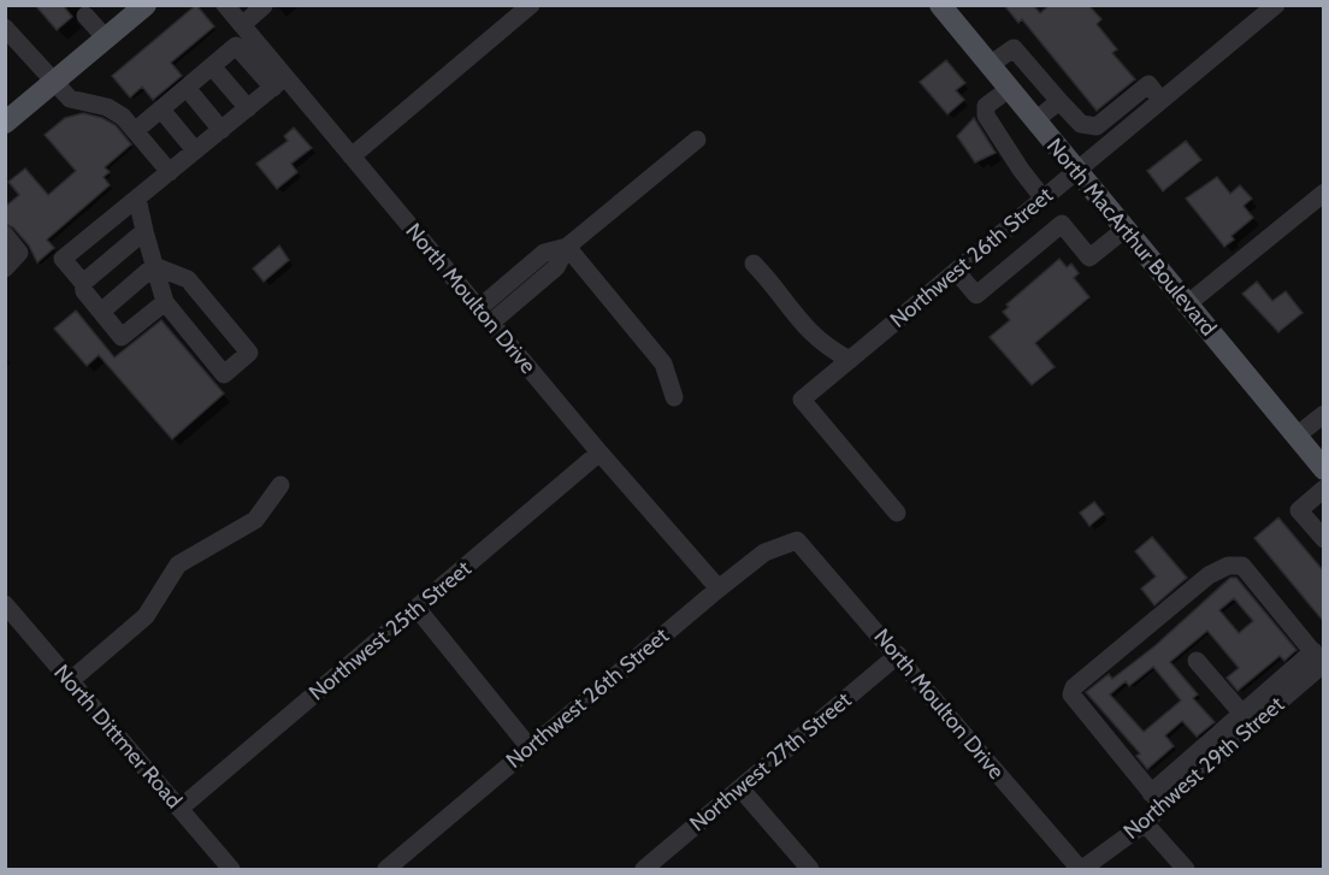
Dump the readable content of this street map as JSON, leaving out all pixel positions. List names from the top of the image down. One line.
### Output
{"streets":{"main road":["North MacArthur Boulevard"],"street":["Northwest 26th Street","North Moulton Drive","Northwest 25th Street","North Dittmer Road","Northwest 27th Street","Northwest 29th Street"]},"crossings":[["North MacArthur Boulevard","Northwest 26th Street"],["Northwest 26th Street","North Moulton Drive"],["North Moulton Drive","Northwest 25th Street"],["North Moulton Drive","Northwest 27th Street"],["North Moulton Drive","Northwest 29th Street"],["Northwest 25th Street","North Dittmer Road"]]}
